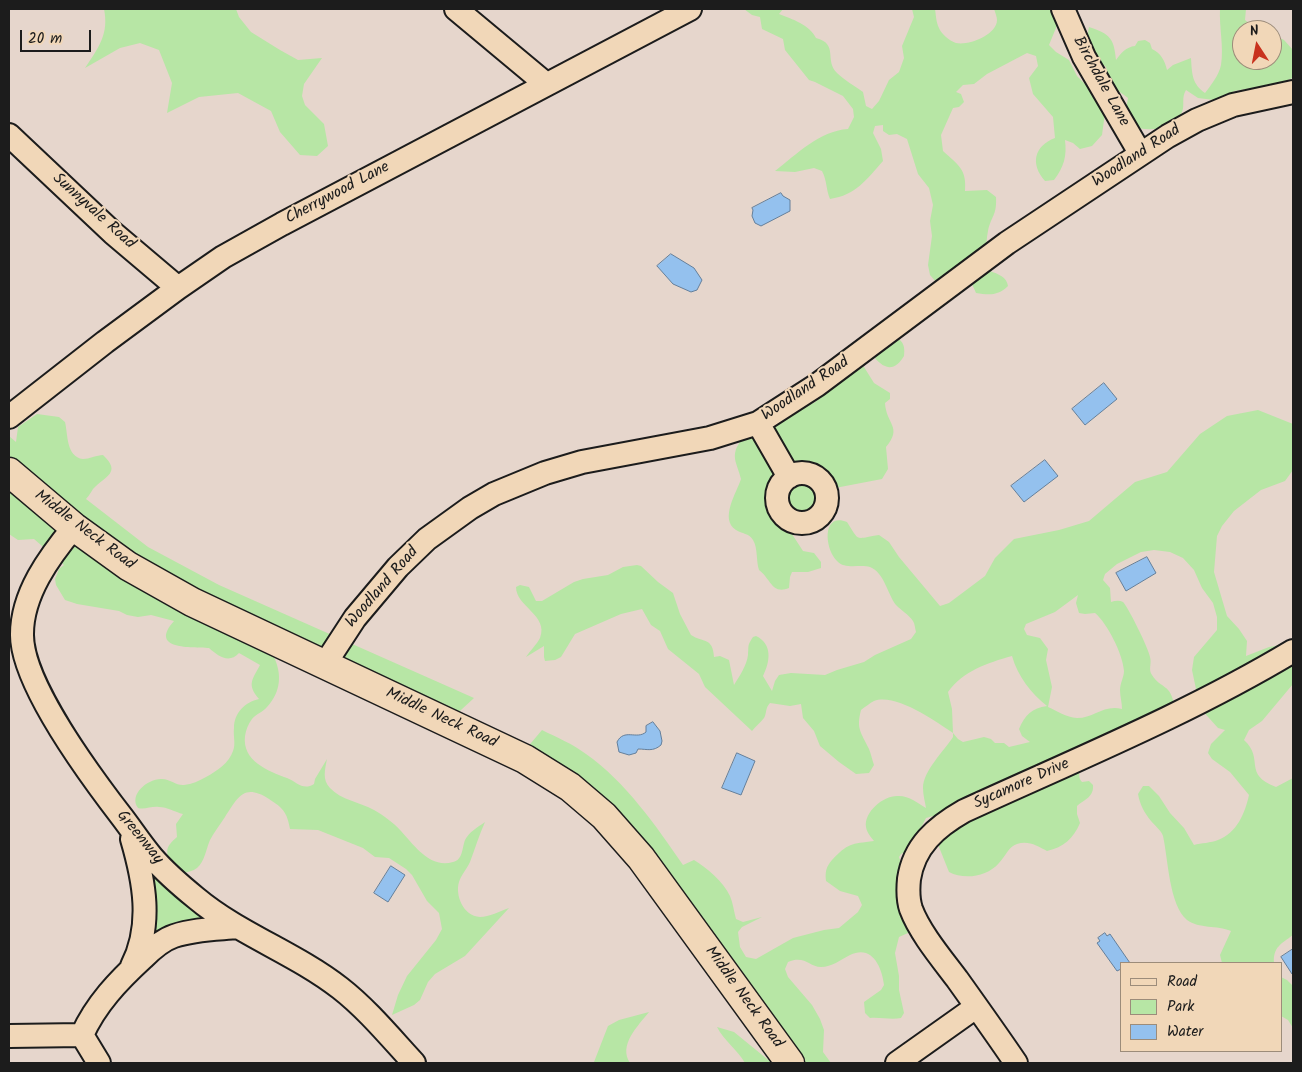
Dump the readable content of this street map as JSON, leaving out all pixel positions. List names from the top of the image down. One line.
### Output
{"streets":{"main road":["Middle Neck Road"],"street":["Birchdale Lane","Woodland Road","Cherrywood Lane","Sunnyvale Road","Sycamore Drive","Greenway"]},"crossings":[["Birchdale Lane","Woodland Road"],["Woodland Road","Middle Neck Road"],["Cherrywood Lane","Sunnyvale Road"],["Middle Neck Road","Greenway"]],"legend":["Road","Park","Water"],"scale_bar":"20 m","north":"top"}
